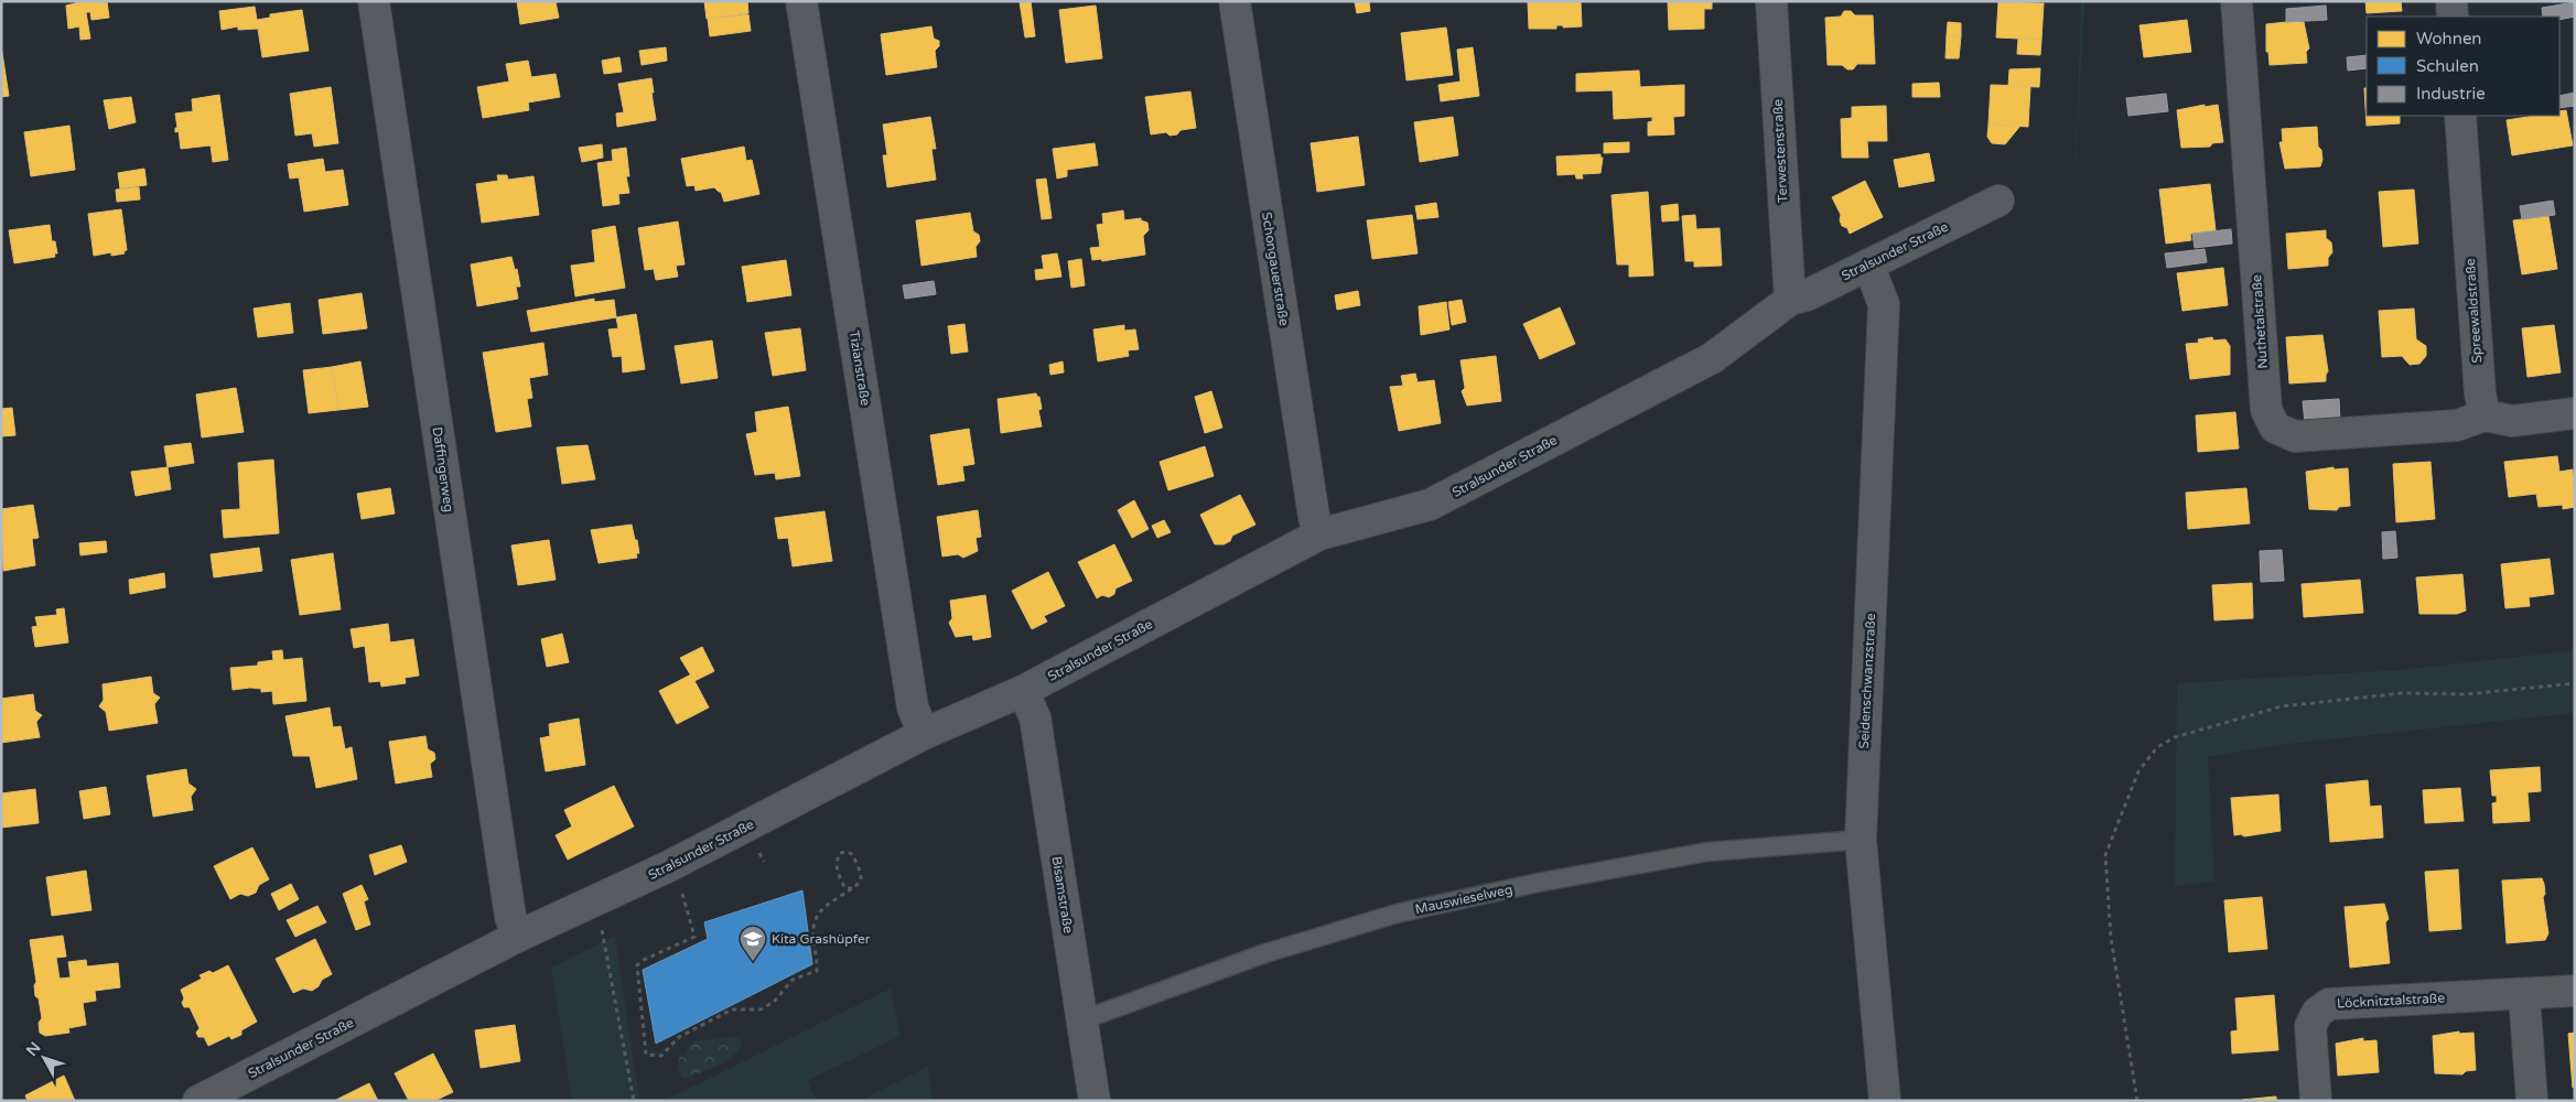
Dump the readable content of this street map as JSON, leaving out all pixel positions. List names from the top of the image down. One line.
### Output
{"streets":{"street":["Terwestenstraße","Stralsunder Straße","Schongauerstraße","Spreewaldstraße","Nuthetalstraße","Tizianstraße","Daffingerweg","Seidenschwanzstraße","Bisamstraße","Löcknitztalstraße"],"lane":["Mauswieselweg"]},"crossings":[["Terwestenstraße","Stralsunder Straße"],["Stralsunder Straße","Schongauerstraße"],["Stralsunder Straße","Tizianstraße"],["Stralsunder Straße","Daffingerweg"],["Stralsunder Straße","Seidenschwanzstraße"],["Stralsunder Straße","Bisamstraße"],["Spreewaldstraße","Nuthetalstraße"],["Seidenschwanzstraße","Mauswieselweg"],["Bisamstraße","Mauswieselweg"]],"places":{"school or university":["Kita Grashüpfer"]},"legend":["Wohnen","Schulen","Industrie"],"north":"top left"}
